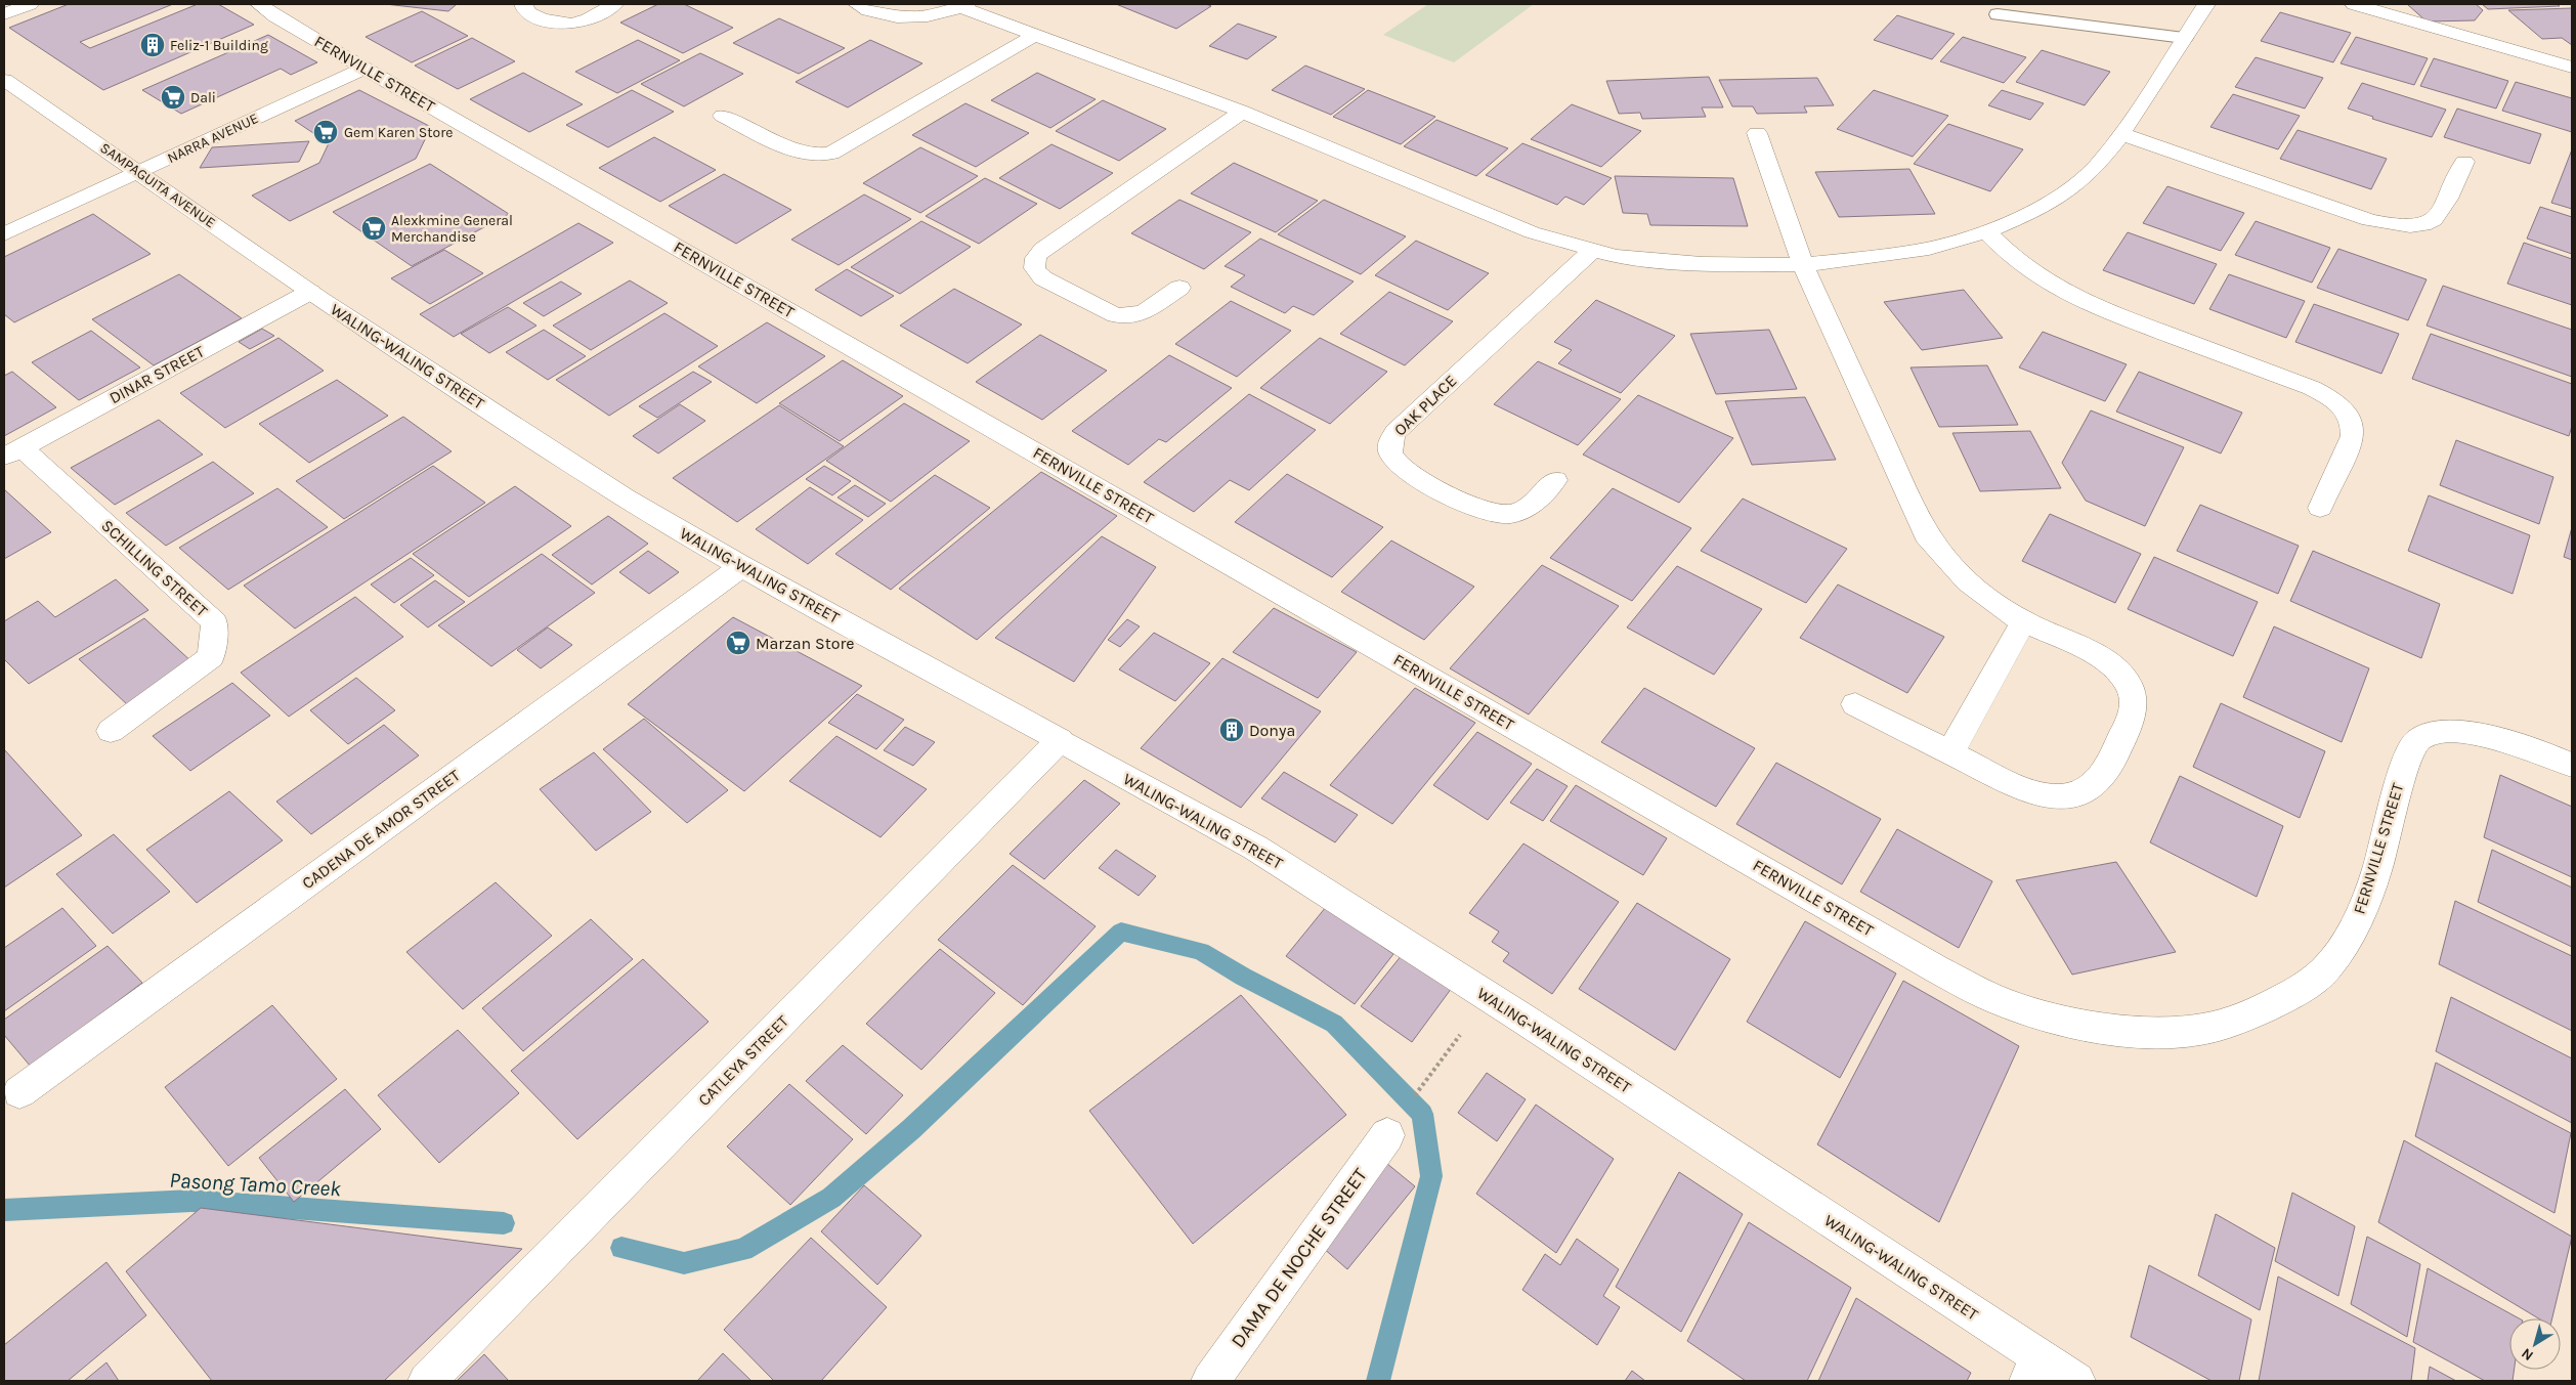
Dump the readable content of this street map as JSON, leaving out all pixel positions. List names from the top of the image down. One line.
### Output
{"streets":{"street":["FERNVILLE STREET","NARRA AVENUE","SAMPAGUITA AVENUE","WALING-WALING STREET","DINAR STREET","OAK PLACE","SCHILLING STREET","CADENA DE AMOR STREET","CATLEYA STREET","DAMA DE NOCHE STREET"]},"crossings":[["FERNVILLE STREET","NARRA AVENUE"],["NARRA AVENUE","SAMPAGUITA AVENUE"],["SAMPAGUITA AVENUE","WALING-WALING STREET"],["SAMPAGUITA AVENUE","DINAR STREET"],["WALING-WALING STREET","DINAR STREET"],["WALING-WALING STREET","CADENA DE AMOR STREET"],["WALING-WALING STREET","CATLEYA STREET"],["DINAR STREET","SCHILLING STREET"]],"water":["Pasong Tamo Creek"],"places":{"building":["Feliz-1 Building","Donya"],"supermarket":["Dali","Gem Karen Store","Alexkmine General Merchandise","Marzan Store"]},"north":"bottom left"}
